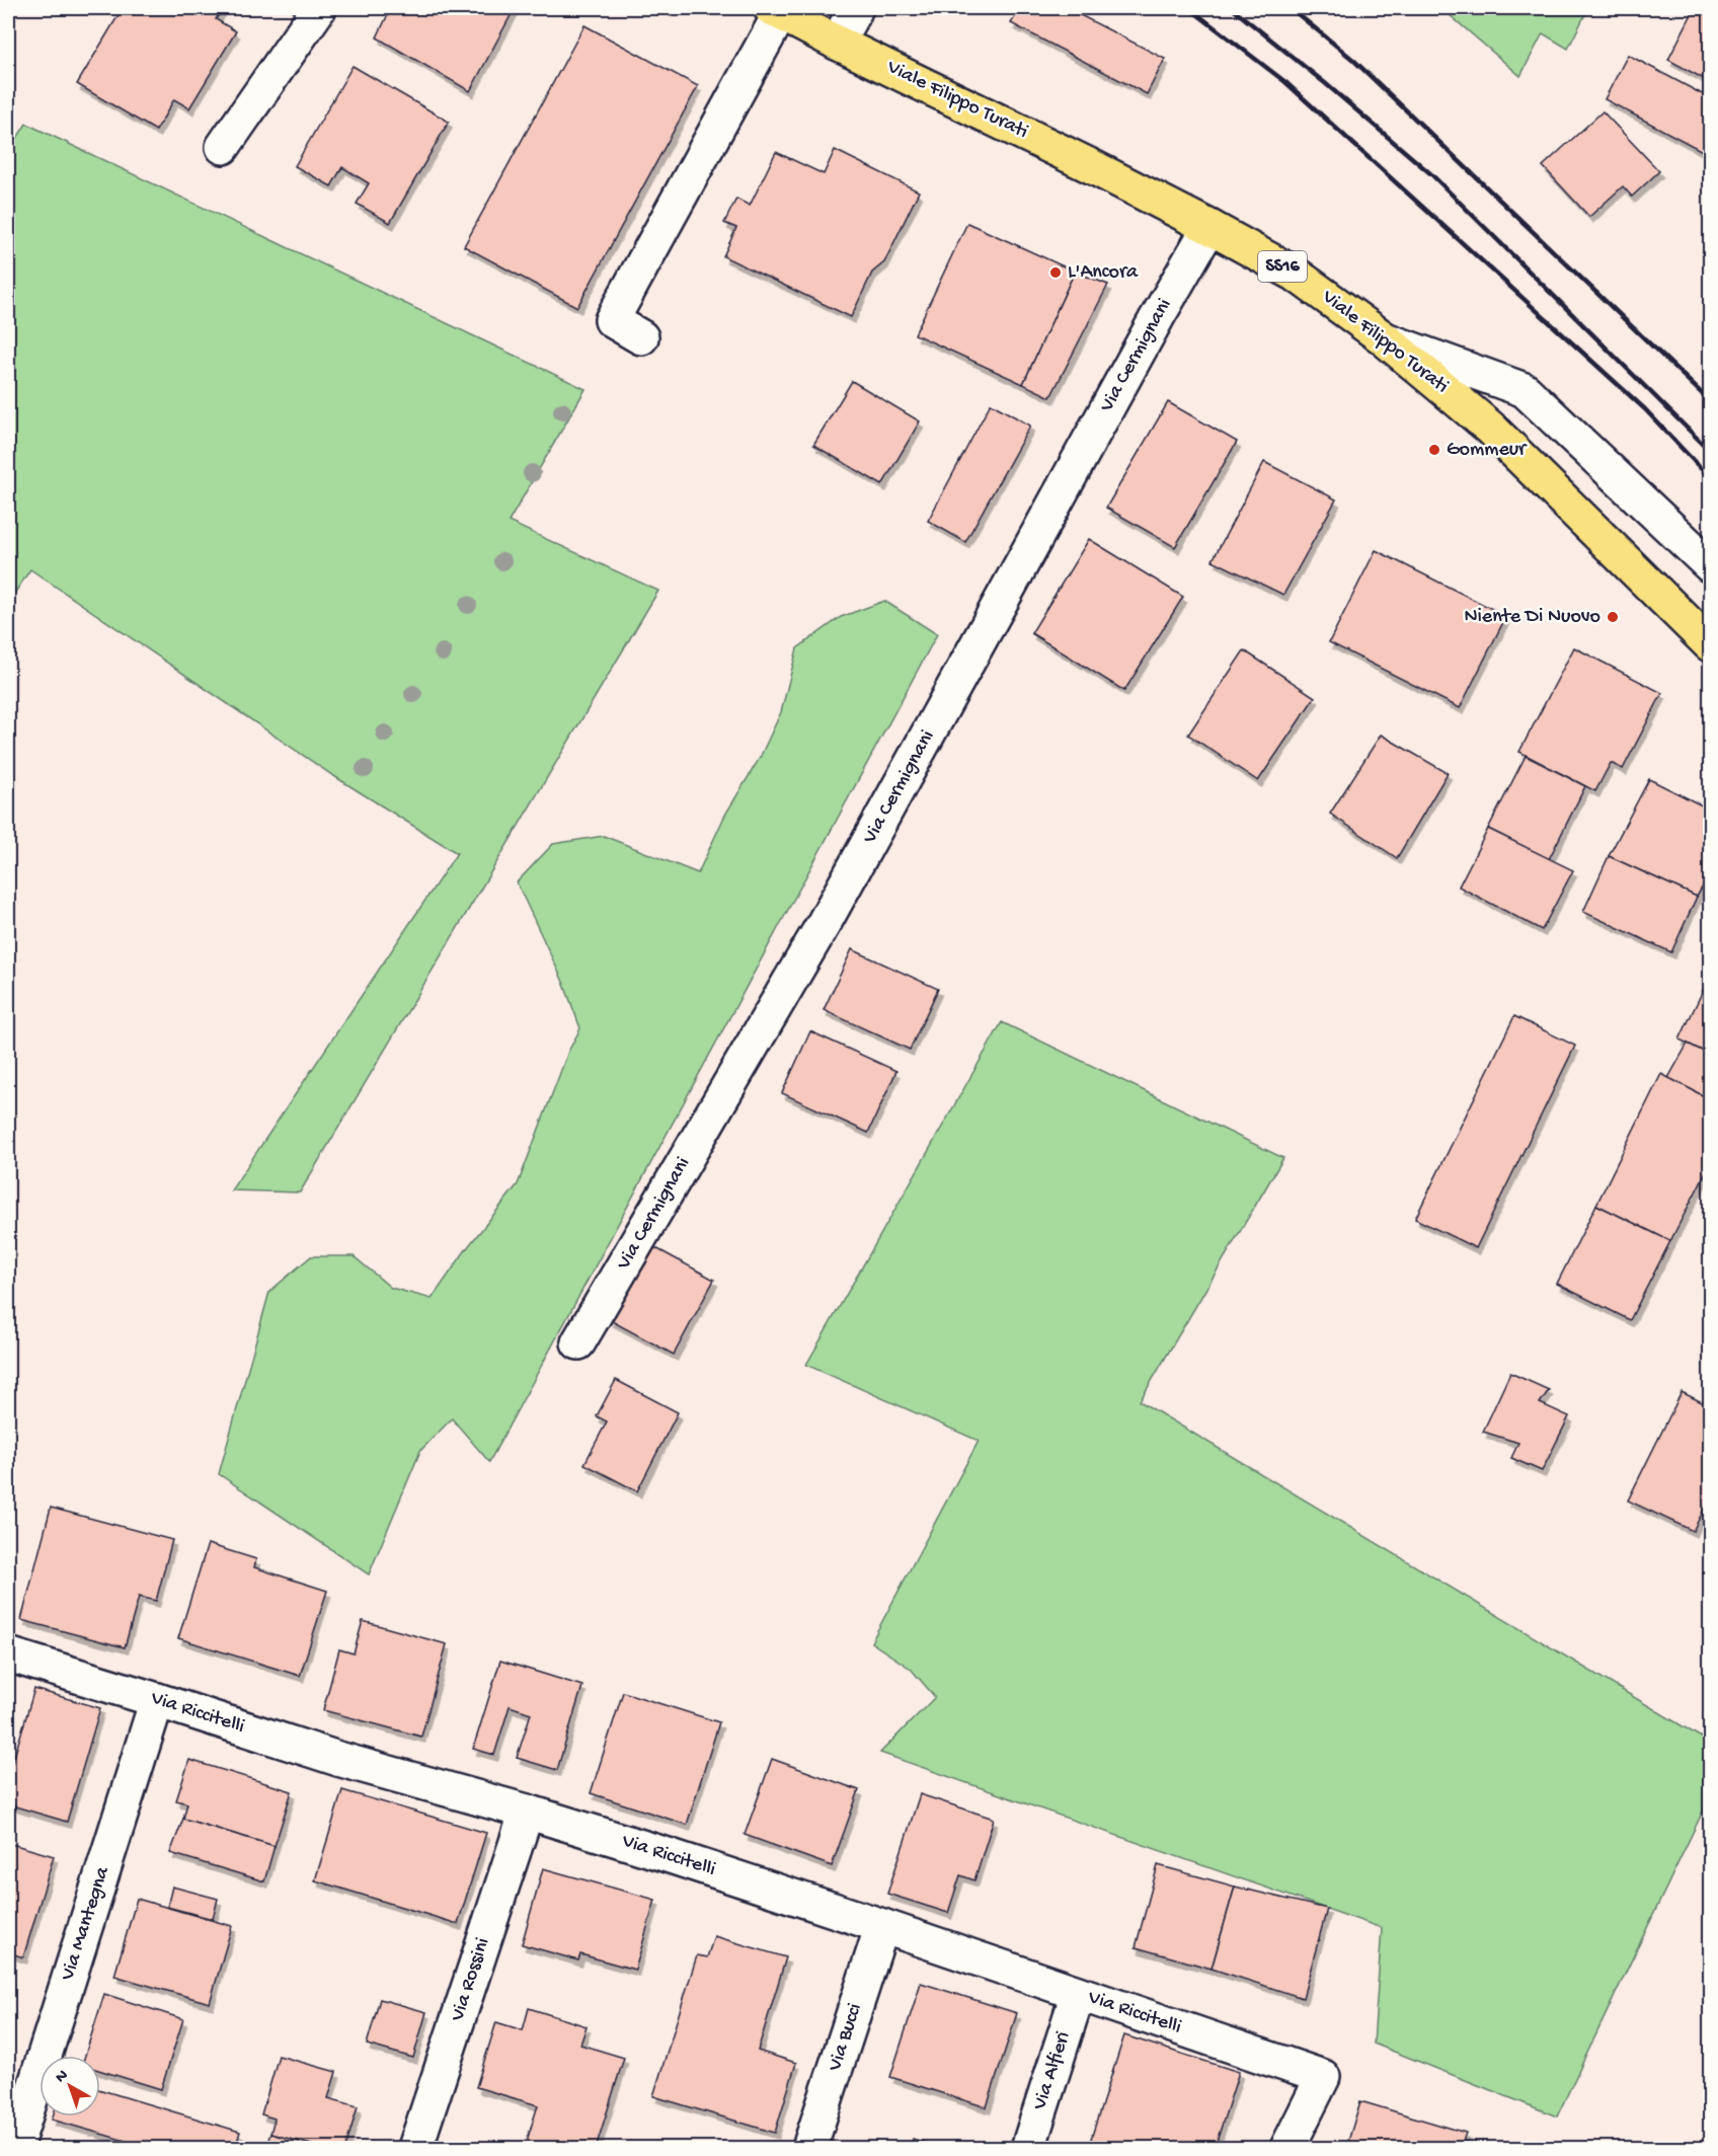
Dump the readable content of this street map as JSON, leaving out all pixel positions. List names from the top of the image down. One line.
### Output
{"streets":{"main road":["Viale Filippo Turati","SS16"],"street":["Via Cermignani","Via Riccitelli","Via Mantegna","Via Rossini","Via Bucci","Via Alfieri"]},"crossings":[["Viale Filippo Turati","Via Cermignani"],["Via Riccitelli","Via Mantegna"],["Via Riccitelli","Via Rossini"],["Via Riccitelli","Via Bucci"],["Via Riccitelli","Via Alfieri"]],"places":["L'Ancora","Gommeur","Niente Di Nuovo"],"north":"top left"}
